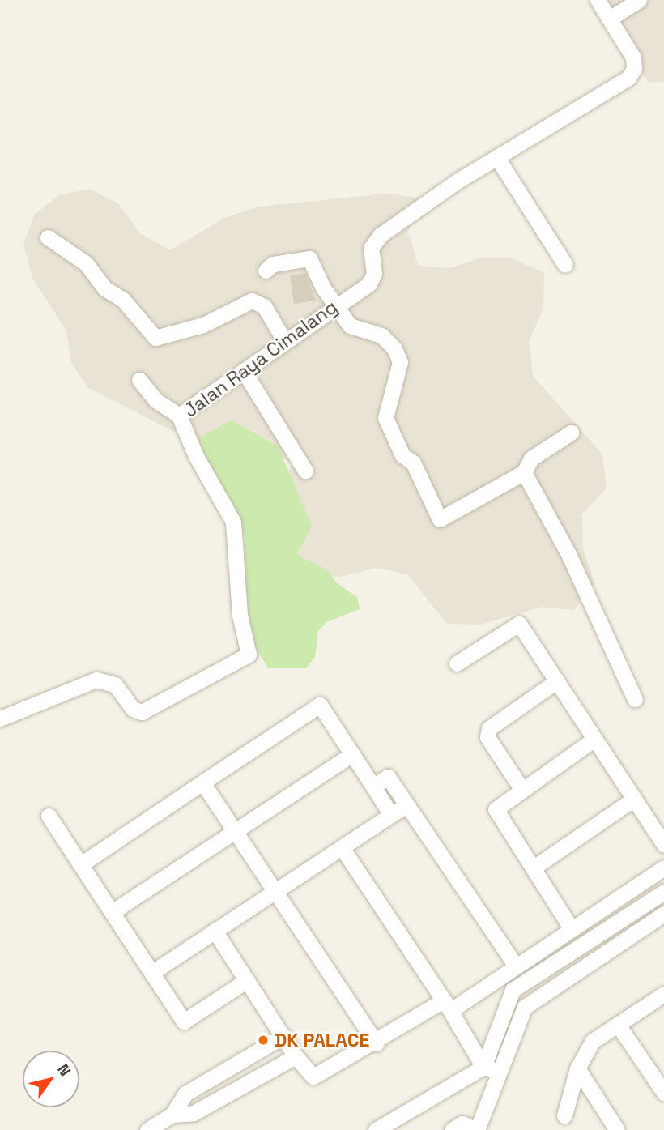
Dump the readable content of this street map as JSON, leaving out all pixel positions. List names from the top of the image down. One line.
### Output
{"streets":{"street":["Jalan Raya Cimalang"]},"places":["DK PALACE"],"north":"top right"}
